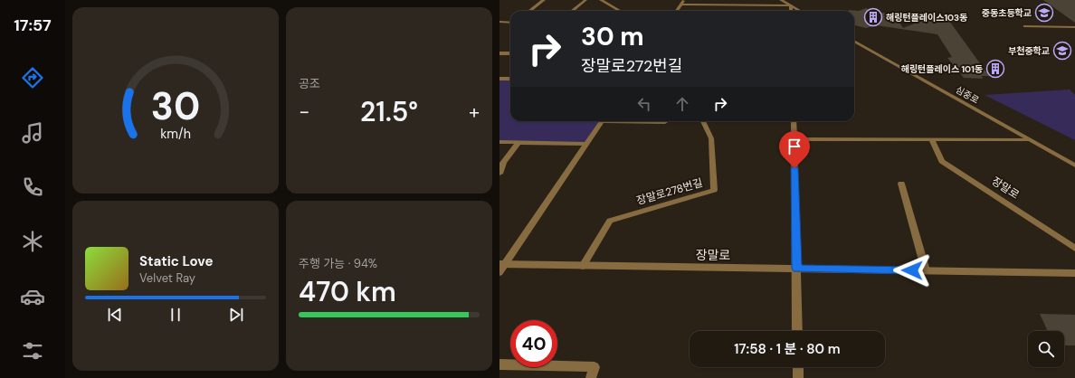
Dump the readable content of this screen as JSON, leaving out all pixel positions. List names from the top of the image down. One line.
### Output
{"streets":{"street":["심중로","장말로","장말로278번길"]},"crossings":[["장말로","장말로278번길"]],"places":{"school or university":["중동초등학교","부천중학교"],"building":["해링턴플레이스103동","해링턴플레이스 101동"]},"page":{"tabs":"17:57","tile":["공조",["주행 가능 · 94%","470 km"]],"turn":["30 m","장말로272번길"],"heat":["−","21.5°","+"],"song":["Static Love","Velvet Ray"],"limit":"40","trip":"17:58 · 1 분 · 80 m","gauge":["30","km/h"]}}
